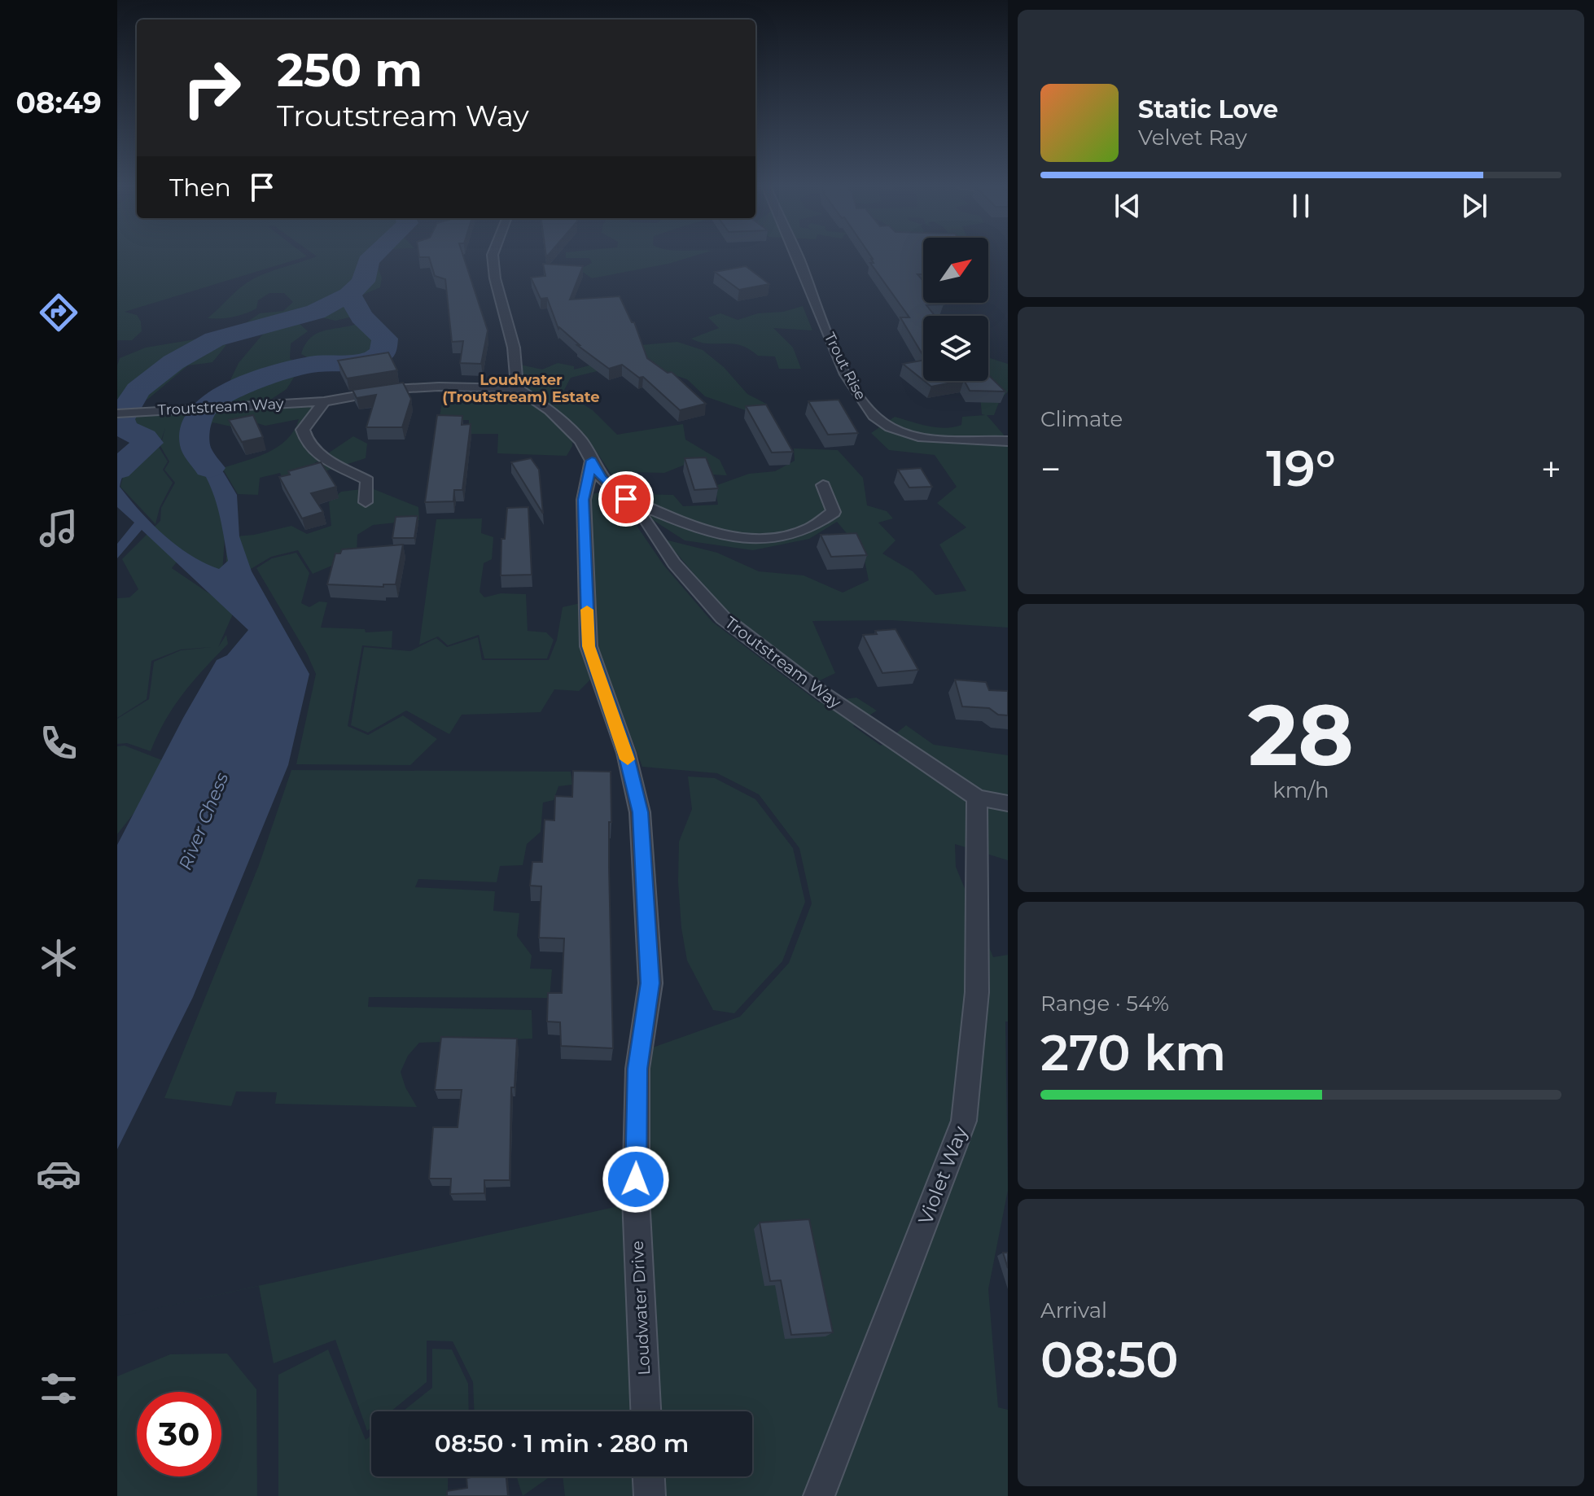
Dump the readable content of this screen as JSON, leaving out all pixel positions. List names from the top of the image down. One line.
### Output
{"streets":{"street":["Trout Rise","Troutstream Way","Violet Way","Loudwater Drive"]},"crossings":[["Troutstream Way","Violet Way"],["Troutstream Way","Loudwater Drive"]],"districts":["Loudwater (Troutstream) Estate"],"water":["River Chess"],"north":"top right","page":{"tabs":"08:49","turn":["250 m","Troutstream Way"],"song":["Static Love","Velvet Ray"],"then":"Then","tile":["Climate",["28","km/h"],["Range · 54%","270 km"],["Arrival","08:50"]],"heat":["−","19°","+"],"limit":"30","trip":"08:50 · 1 min · 280 m"}}
